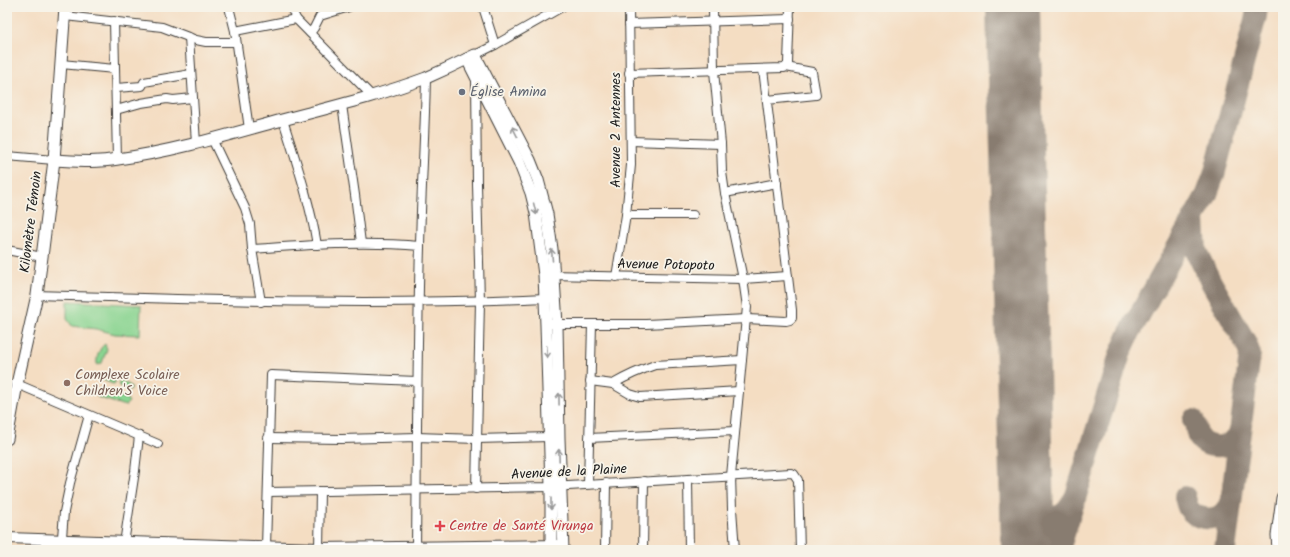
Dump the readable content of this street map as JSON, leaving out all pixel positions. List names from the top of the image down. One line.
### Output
{"streets":{"main road":["Kilomètre Témoin"],"street":["Avenue 2 Antennes","Avenue Potopoto","Avenue de la Plaine"]},"crossings":[["Avenue 2 Antennes","Avenue Potopoto"]],"places":{"other":["Église Amina","Complexe Scolaire Children'S Voice"],"health":["Centre de Santé Virunga"]}}
